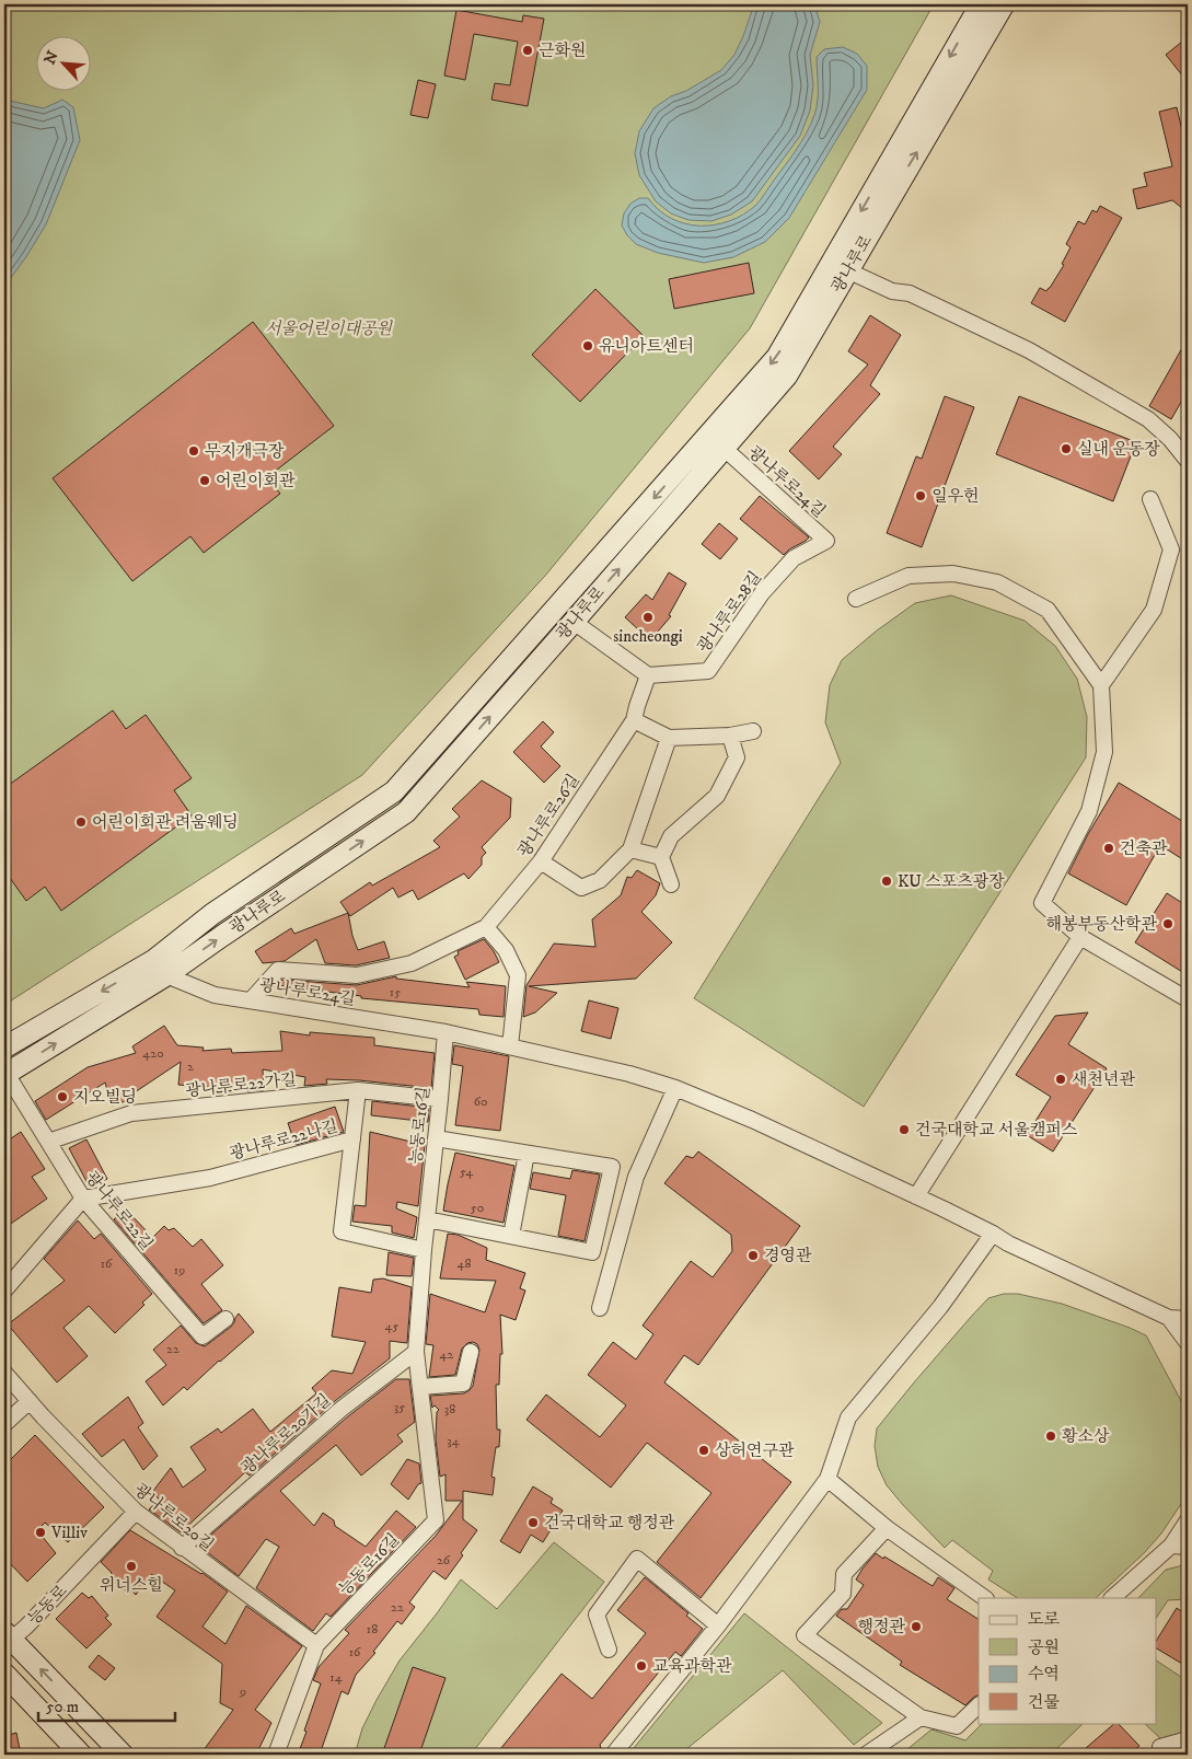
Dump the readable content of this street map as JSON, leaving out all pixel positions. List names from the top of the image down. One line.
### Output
{"streets":{"main road":["광나루로","능동로"],"street":["광나루로24길","광나루로28길","광나루로26길","광나루로22가길","능동로16길","광나루로22나길","광나루로22길","광나루로20가길","광나루로20길"]},"crossings":[["광나루로","광나루로24길"],["광나루로","광나루로22길"],["광나루로24길","광나루로28길"],["광나루로24길","능동로16길"],["광나루로28길","광나루로26길"],["광나루로22가길","능동로16길"],["광나루로22가길","광나루로22길"],["능동로16길","광나루로22나길"],["능동로16길","광나루로20가길"],["능동로16길","광나루로20길"],["광나루로22나길","광나루로22길"],["광나루로20가길","광나루로20길"],["광나루로20길","능동로"]],"one_way":["능동로"],"parks":["서울어린이대공원"],"places":["근화원","유니아트센터","실내 운동장","무지개극장","어린이회관","일우헌","sincheongi","어린이회관 려움웨딩","건축관","KU 스포츠광장","해봉부동산학관","새천년관","지오빌딩","건국대학교 서울캠퍼스","경영관","황소상","상허연구관","건국대학교 행정관","Villiv","위너스힐","행정관","교육과학관"],"house_numbers":["15","420","2","60","54","50","16","48","19","45","22","42","35","38","34","26","22","18","16","14","9"],"legend":["도로","공원","수역","건물"],"scale_bar":"50 m","north":"top left"}
